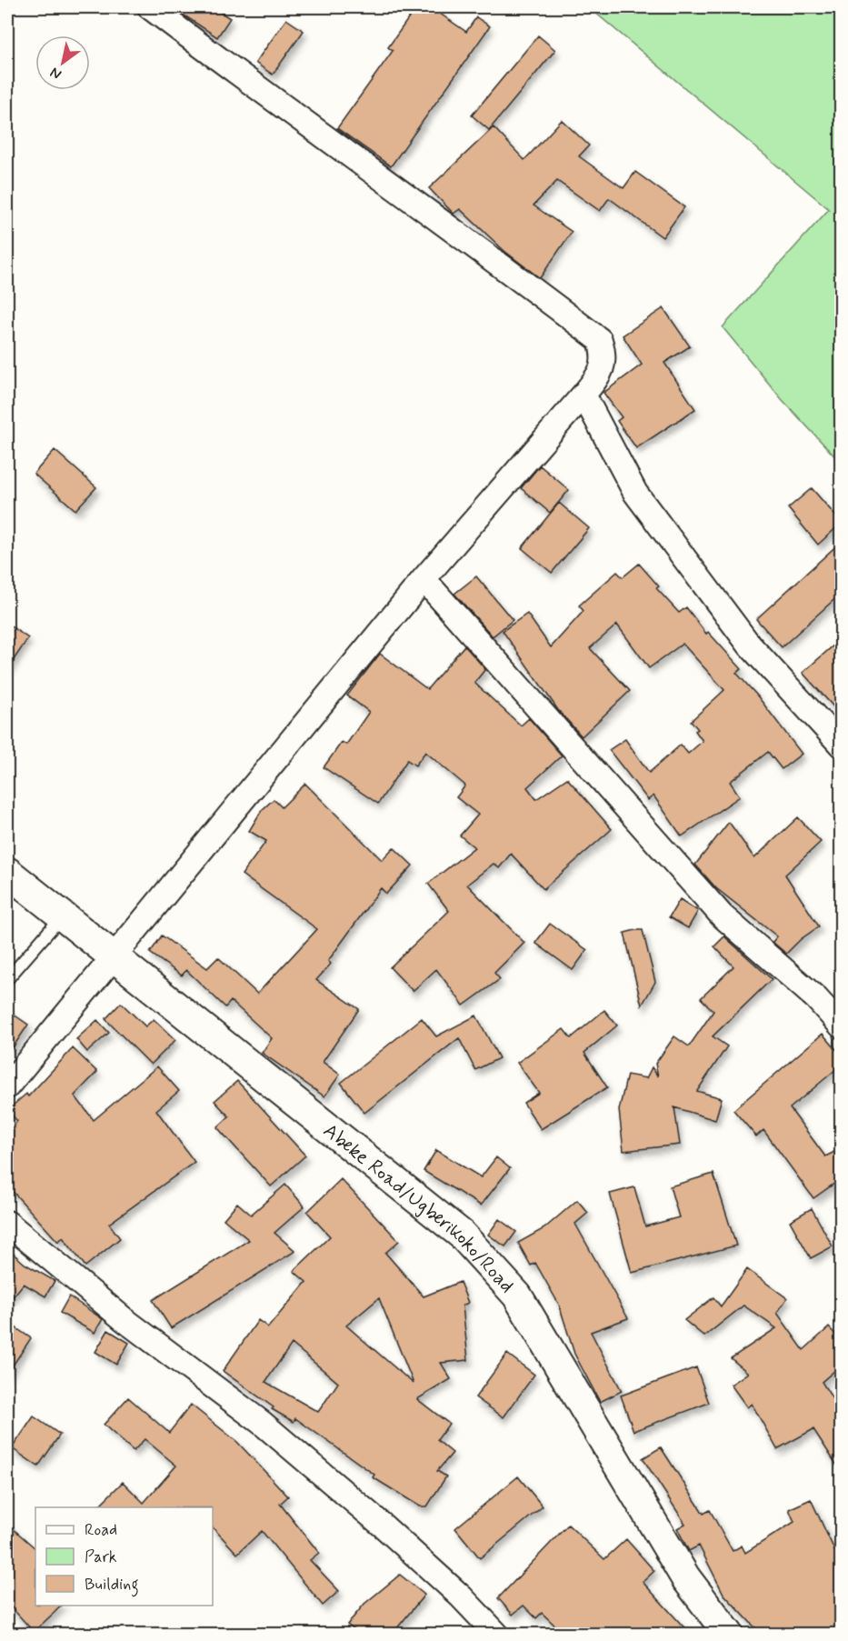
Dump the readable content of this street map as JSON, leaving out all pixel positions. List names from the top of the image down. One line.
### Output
{"streets":{"street":["Abeke Road/Ugberikoko/Road"]},"legend":["Road","Park","Building"],"north":"bottom left"}
